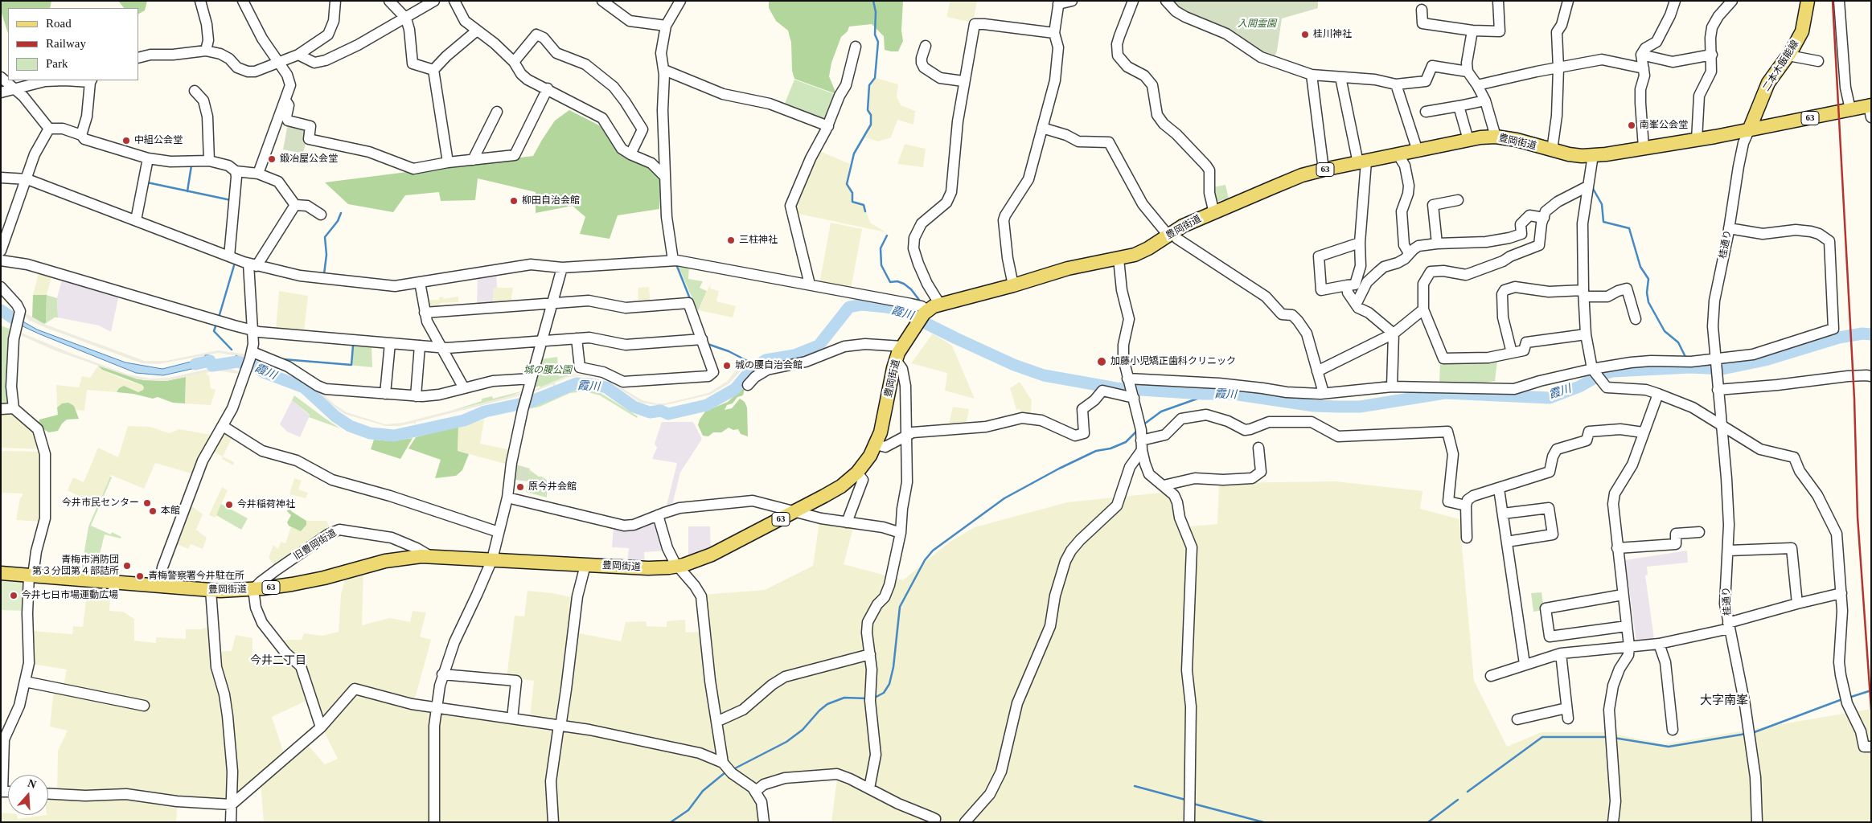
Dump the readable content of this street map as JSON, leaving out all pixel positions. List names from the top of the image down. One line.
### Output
{"streets":{"main road":["二本木飯能線","63","豊岡街道"],"street":["桂通り","旧豊岡街道"]},"crossings":[["二本木飯能線","豊岡街道"],["二本木飯能線","桂通り"],["豊岡街道","桂通り"],["豊岡街道","旧豊岡街道"]],"districts":["今井二丁目","大字南峯"],"water":["霞川"],"parks":["入間霊園","城の腰公園"],"places":["桂川神社","南峯公会堂","中組公会堂","鍛冶屋公会堂","柳田自治会館","三柱神社","加藤小児矯正歯科クリニック","城の腰自治会館","原今井会館","今井市民センター","今井稲荷神社","本館","青梅市消防団 第３分団第４部詰所","青梅警察署今井駐在所","今井七日市場運動広場"],"legend":["Road","Railway","Park"],"north":"top"}
